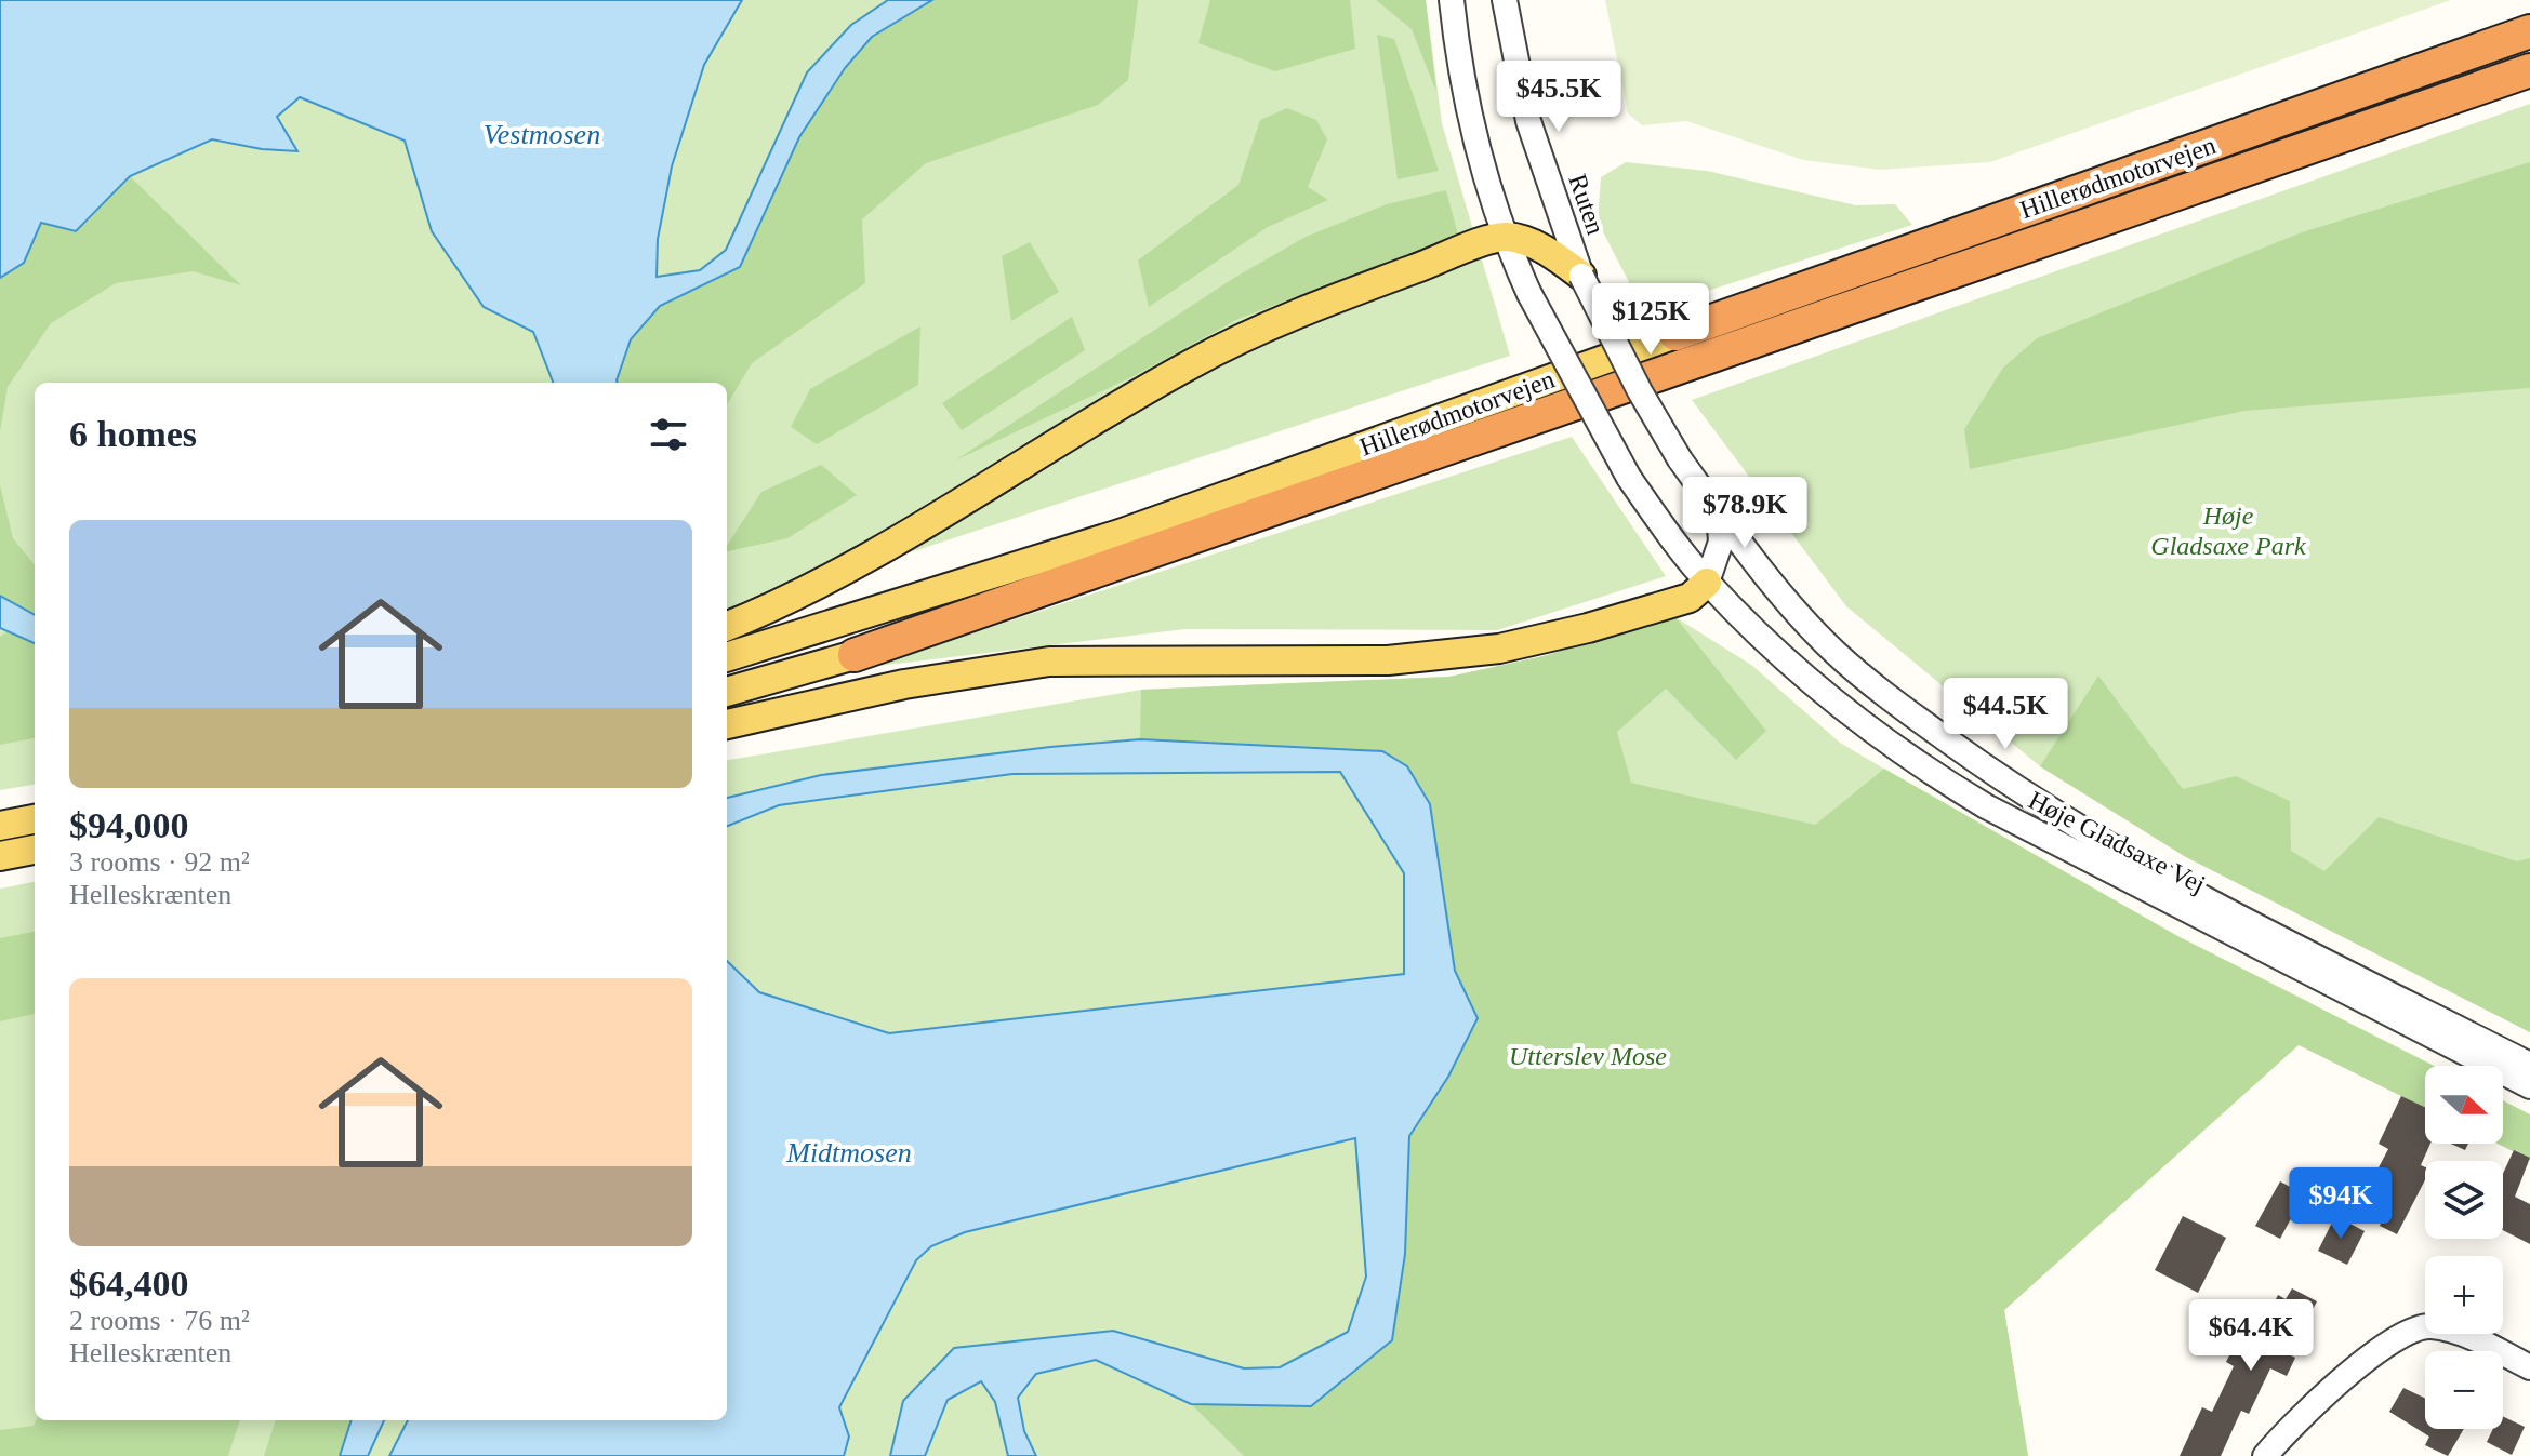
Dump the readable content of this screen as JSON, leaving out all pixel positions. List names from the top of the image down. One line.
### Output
{"streets":{"highway":["Hillerødmotorvejen"],"street":["Ruten","Høje Gladsaxe Vej"]},"crossings":[["Ruten","Høje Gladsaxe Vej"]],"water":["Vestmosen","Midtmosen"],"parks":["Høje Gladsaxe Park","Utterslev Mose"],"north":"right","page":{"price":["$45.5K","$125K","$78.9K","$44.5K","$94K","$64.4K"],"heading":"6 homes","list":[{"name":"$94,000","note":"3 rooms · 92 m² · Helleskrænten"},{"name":"$64,400","note":"2 rooms · 76 m² · Helleskrænten"}],"map_buttons":["+","−"]}}
